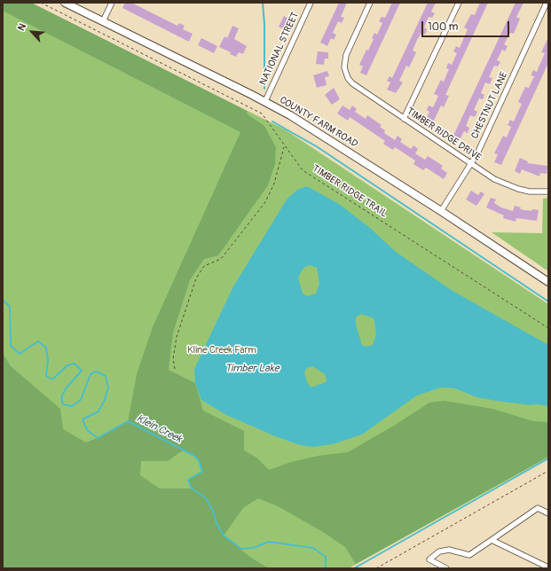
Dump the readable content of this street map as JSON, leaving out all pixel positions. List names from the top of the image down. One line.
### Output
{"streets":{"main road":["COUNTY FARM ROAD"],"street":["NATIONAL STREET","CHESTNUT LANE","TIMBER RIDGE DRIVE"],"path":["TIMBER RIDGE TRAIL"]},"crossings":[["NATIONAL STREET","COUNTY FARM ROAD"],["CHESTNUT LANE","COUNTY FARM ROAD"],["CHESTNUT LANE","TIMBER RIDGE DRIVE"]],"water":["Timber Lake","Klein Creek"],"parks":["Kline Creek Farm"],"scale_bar":"100 m","north":"top left"}
